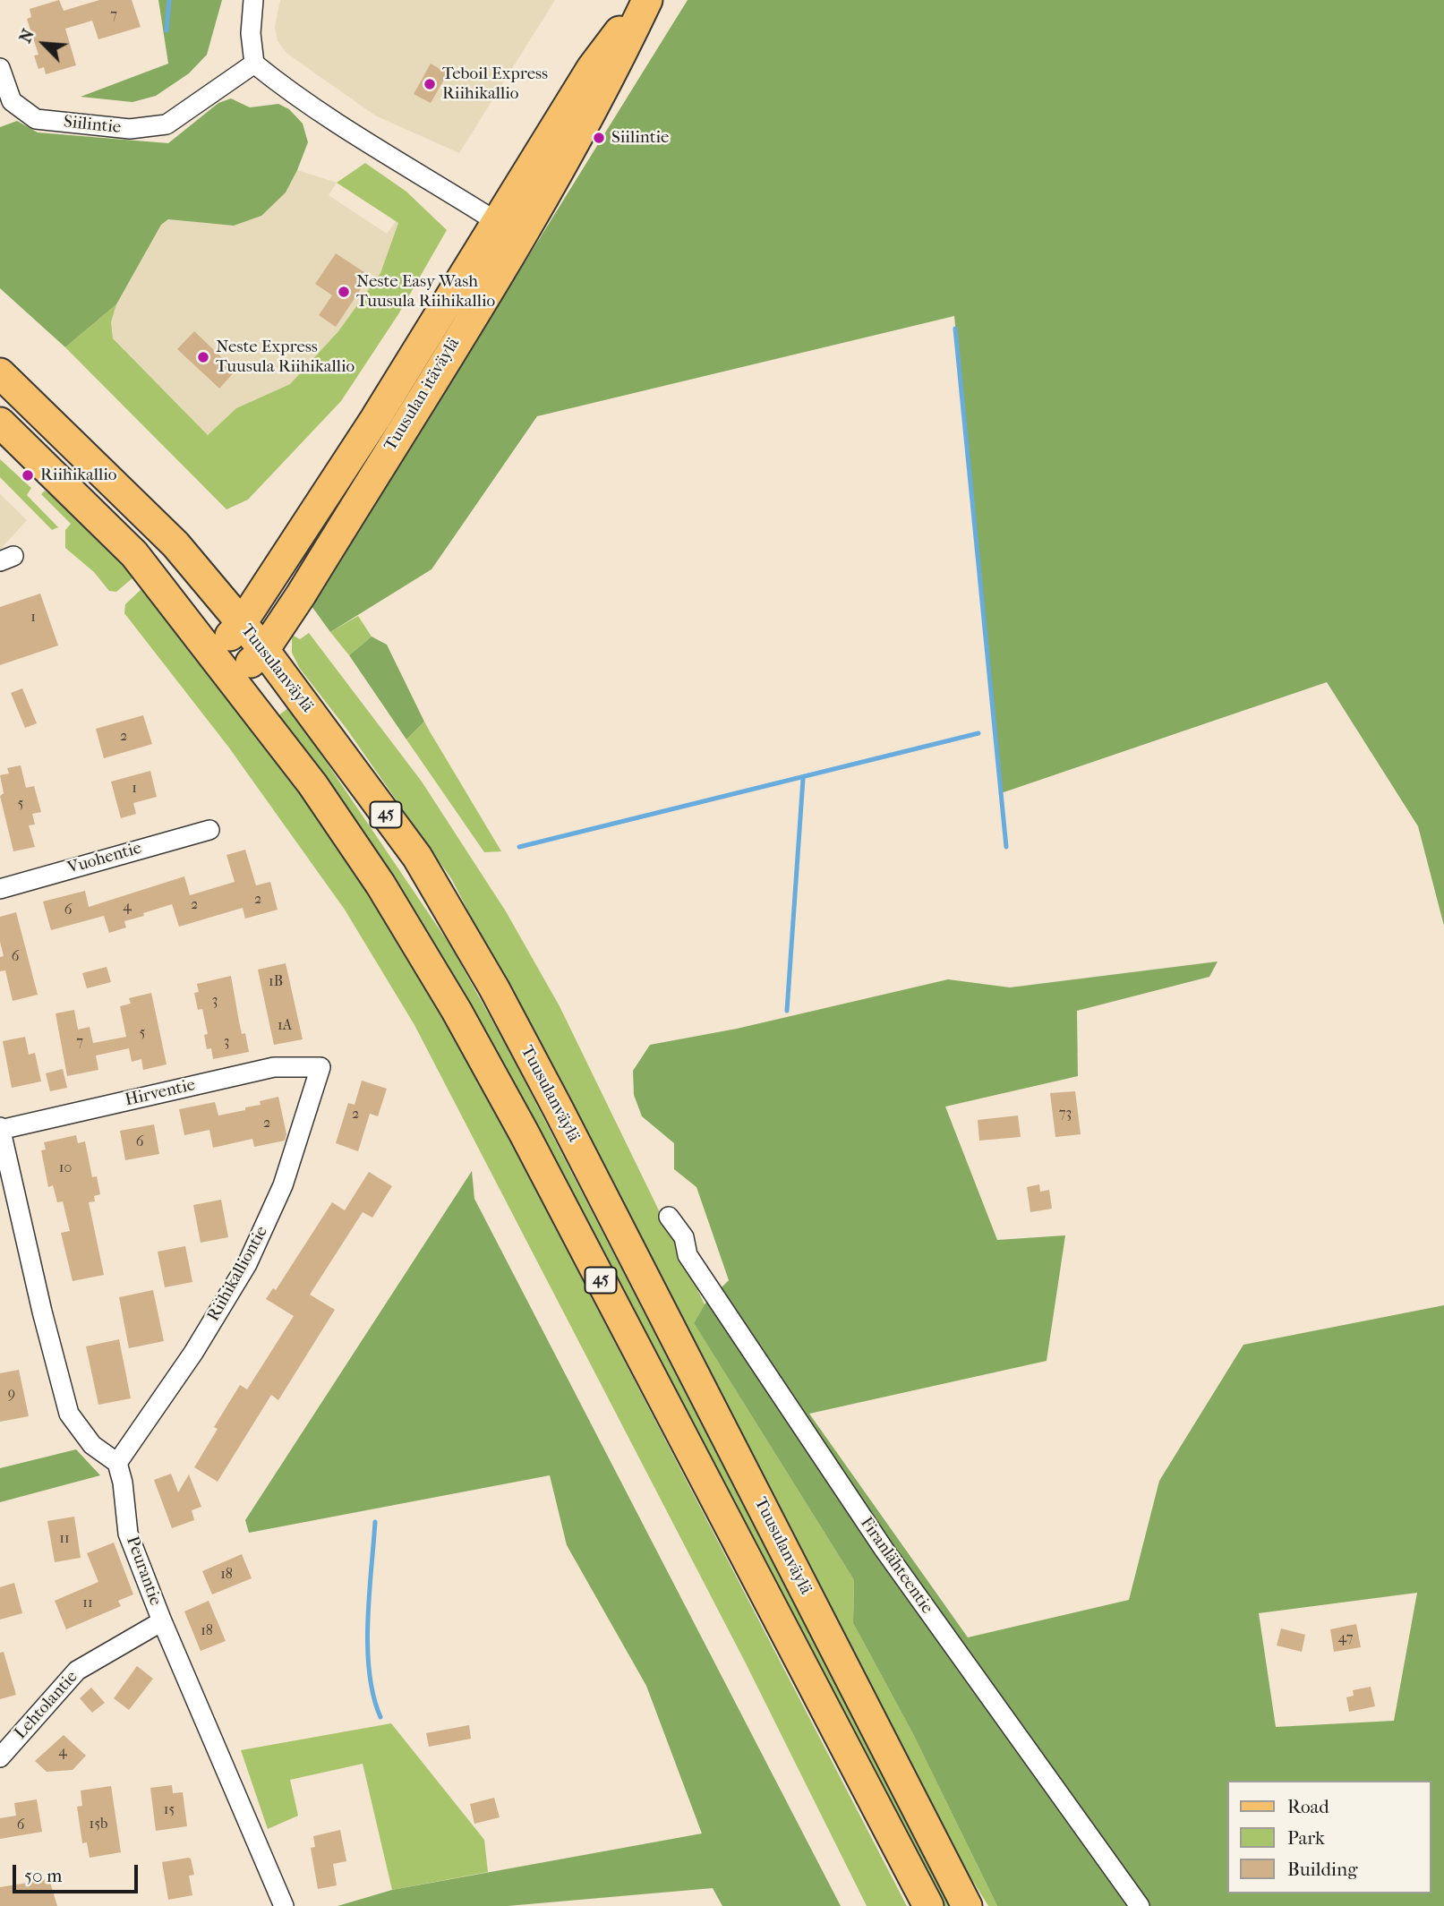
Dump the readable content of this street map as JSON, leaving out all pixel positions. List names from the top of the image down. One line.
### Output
{"streets":{"main road":["Tuusulan itäväylä","Tuusulanväylä","45"],"street":["Siilintie","Vuohentie","Hirventie","Riihikalliontie","Firanlähteentie","Peurantie","Lehtolantie"]},"crossings":[["Tuusulan itäväylä","Tuusulanväylä"],["Tuusulan itäväylä","45"],["Hirventie","Riihikalliontie"],["Riihikalliontie","Peurantie"],["Peurantie","Lehtolantie"]],"places":["Teboil Express Riihikallio","Siilintie","Neste Easy Wash Tuusula Riihikallio","Neste Express Tuusula Riihikallio","Riihikallio"],"house_numbers":["7","1","2","1","5","2","2","4","6","6","1B","3","1A","5","7","3","73","2","2","6","10","9","11","18","11","18","47","4","15","15b","6"],"legend":["Road","Park","Building"],"scale_bar":"50 m","north":"top left"}
